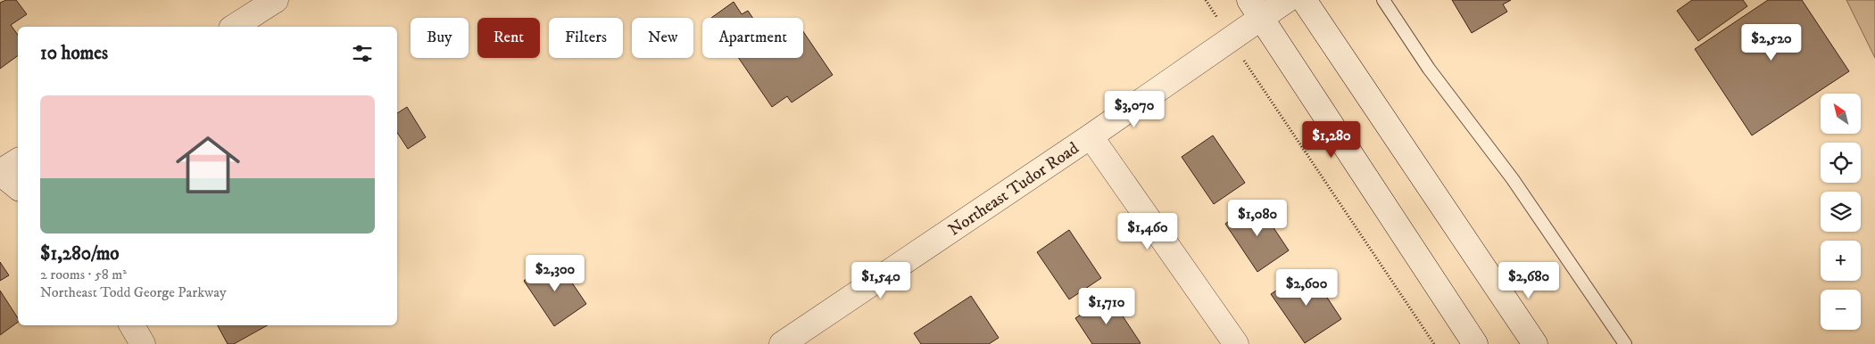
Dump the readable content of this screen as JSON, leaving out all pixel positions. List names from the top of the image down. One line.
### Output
{"streets":{"street":["Northeast Tudor Road"]},"north":"top left","page":{"chip":["Buy","Rent","Filters","New","Apartment"],"price":["$2,520","$3,070","$1,280","$1,080","$1,460","$2,300","$1,540","$2,680","$2,600","$1,710"],"heading":"10 homes","list":[{"name":"$1,280/mo","note":"2 rooms · 58 m² · Northeast Todd George Parkway"}],"map_buttons":["+","−"]}}
